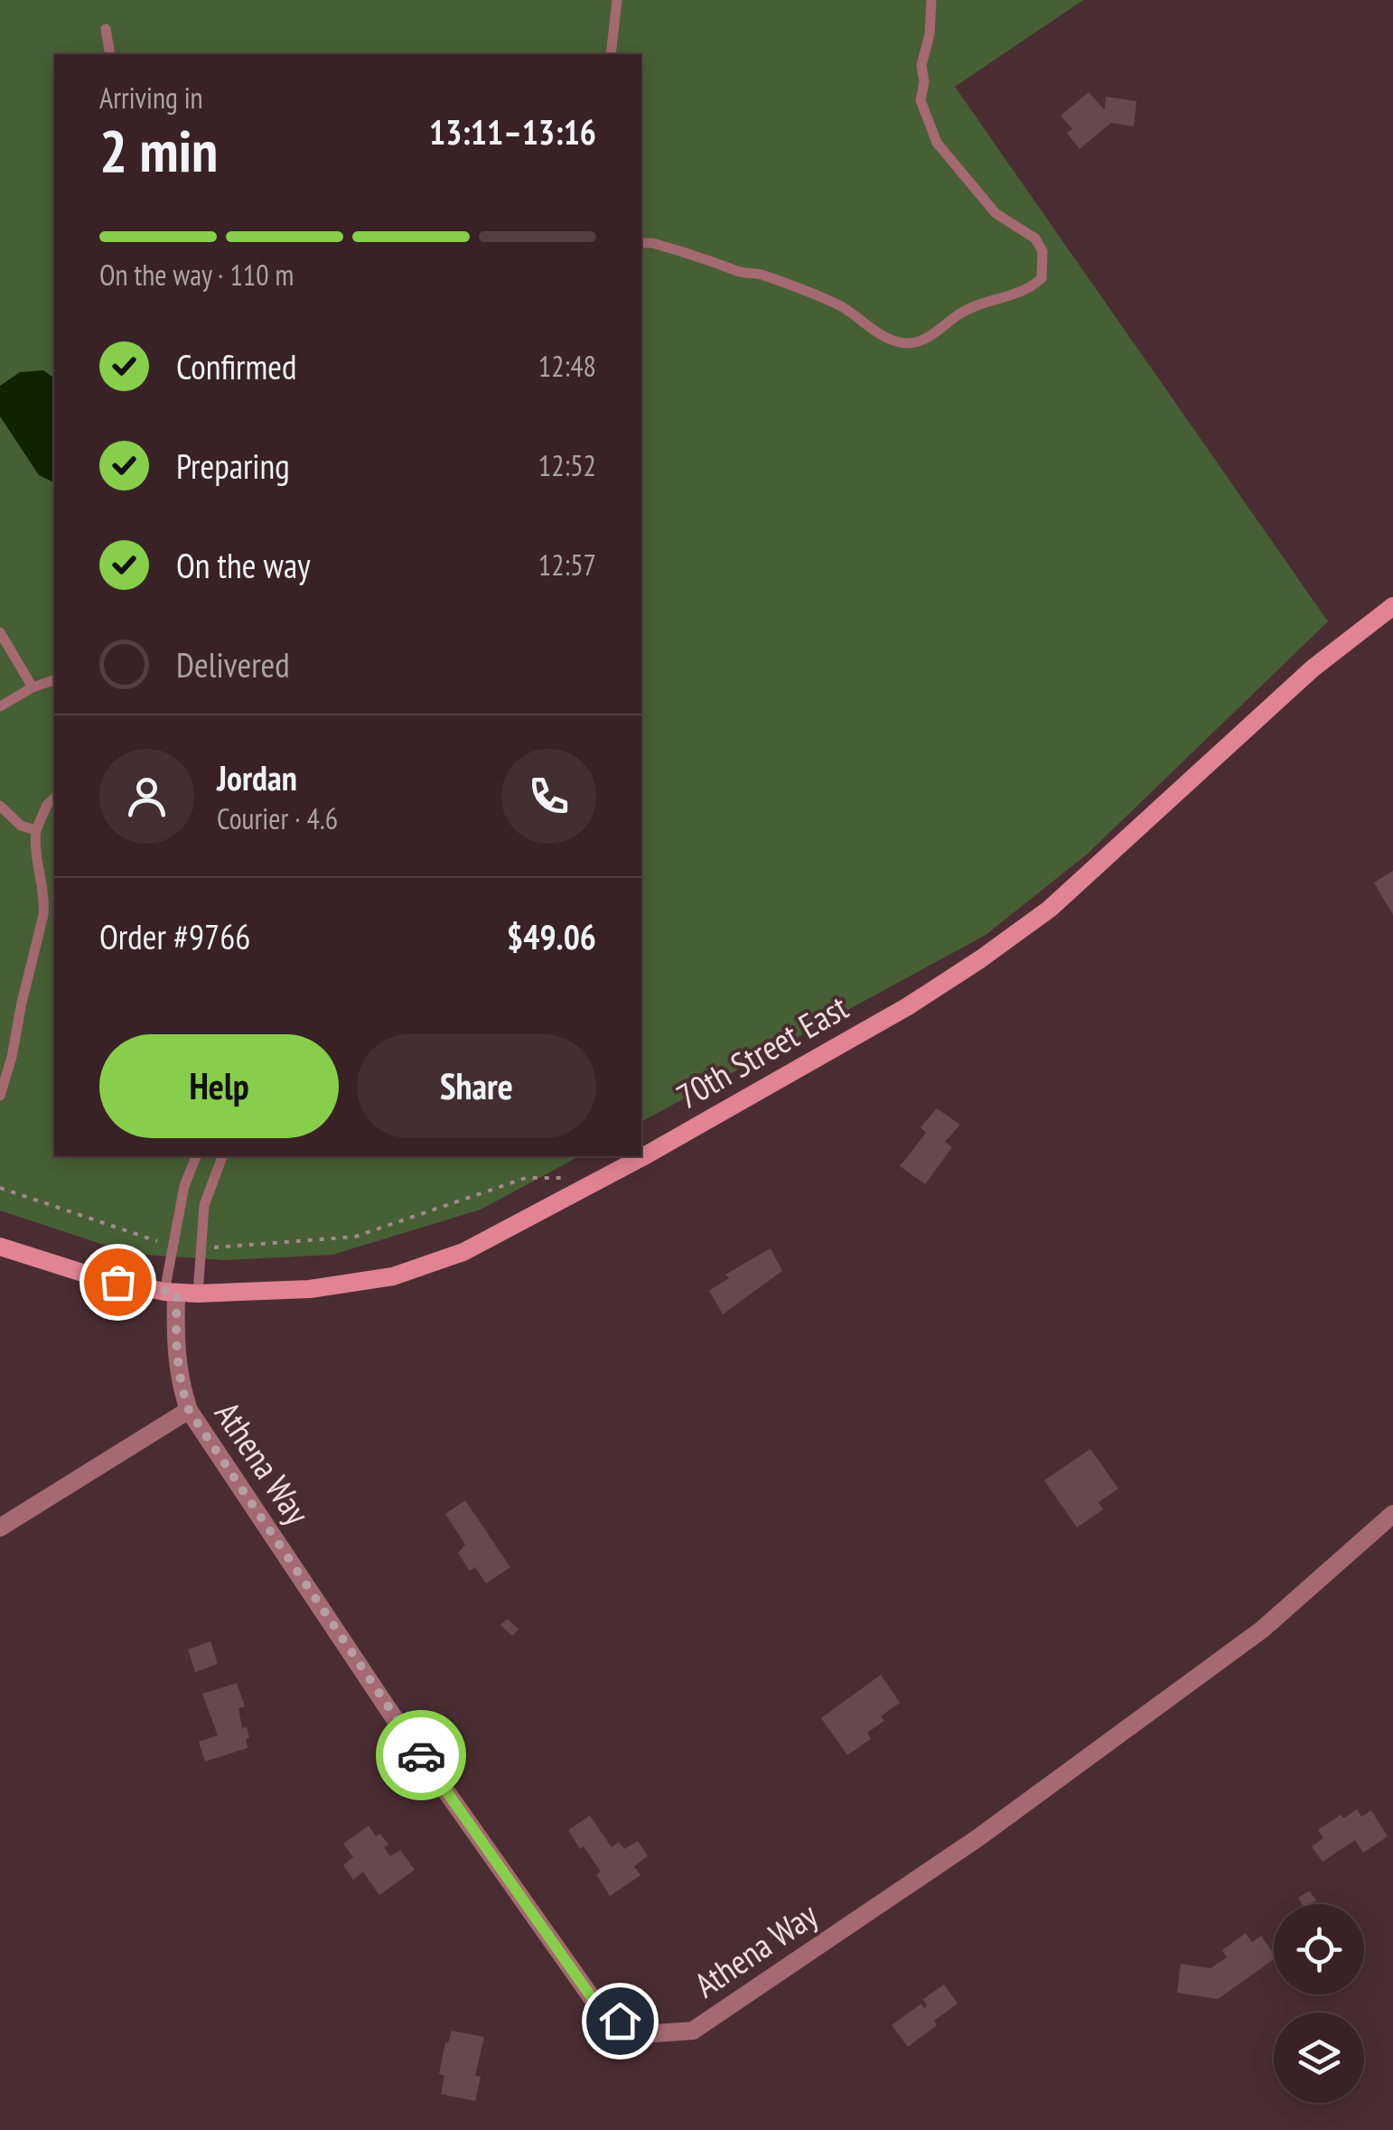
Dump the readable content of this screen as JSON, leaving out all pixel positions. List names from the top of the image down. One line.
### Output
{"streets":{"main road":["70th Street East"],"street":["Athena Way"]},"crossings":[["70th Street East","Athena Way"]],"page":{"heading":["2 min","Arriving in","13:11–13:16"],"panel":["Jordan","Courier · 4.6","Order #9766","$49.06"],"bar":"On the way · 110 m","list":[["Confirmed","12:48"],["Preparing","12:52"],["On the way","12:57"],"Delivered"],"buttons":["Help","Share"]}}
